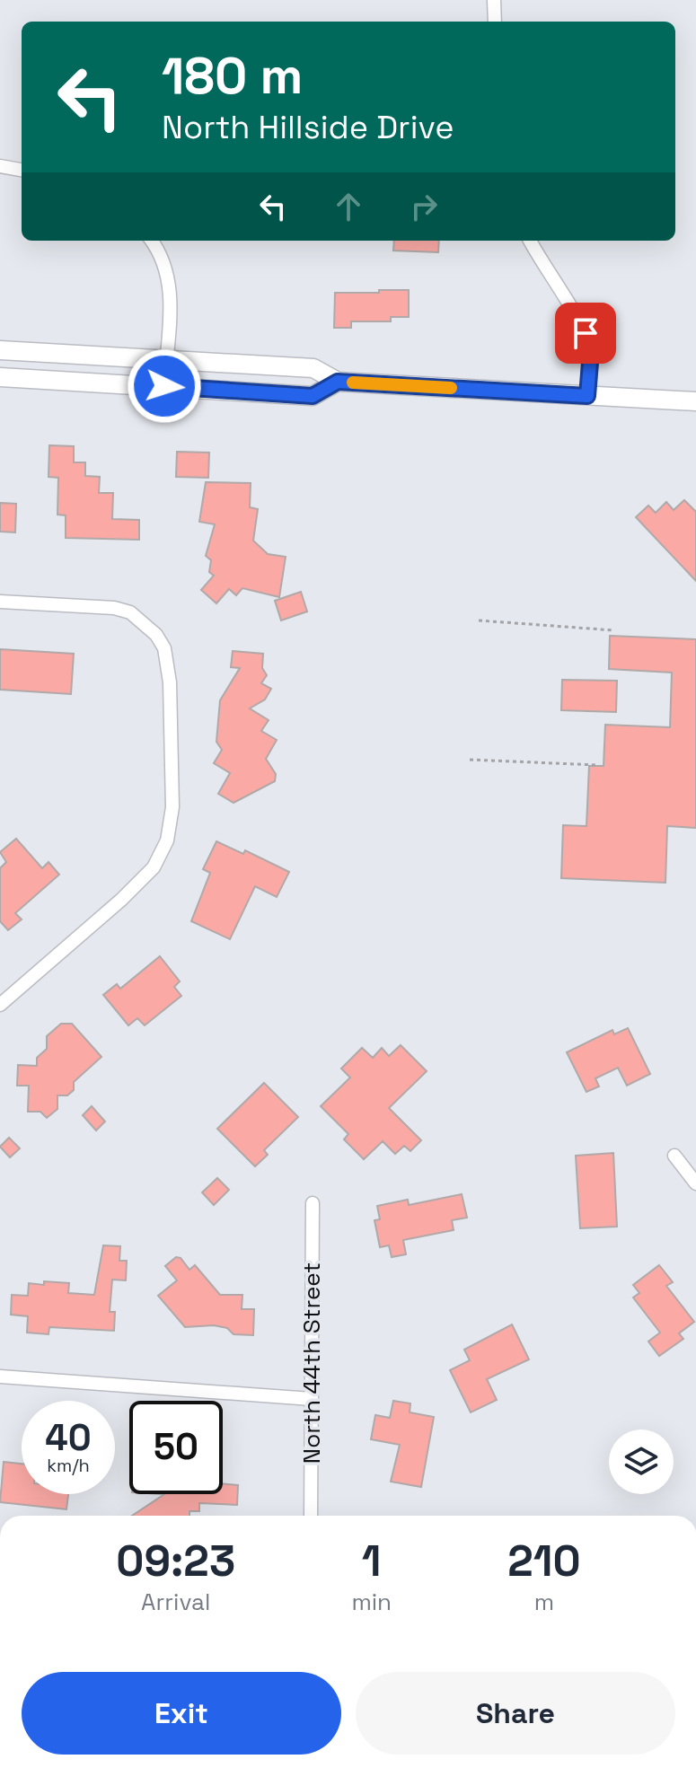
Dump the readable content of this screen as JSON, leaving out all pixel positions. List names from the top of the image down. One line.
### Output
{"streets":{"street":["North 44th Street"]},"page":{"turn":["180 m","North Hillside Drive"],"speed":"40 km/h","limit":"50","eta":["09:23","Arrival","1","min","210","m"],"buttons":["Exit","Share"]}}
